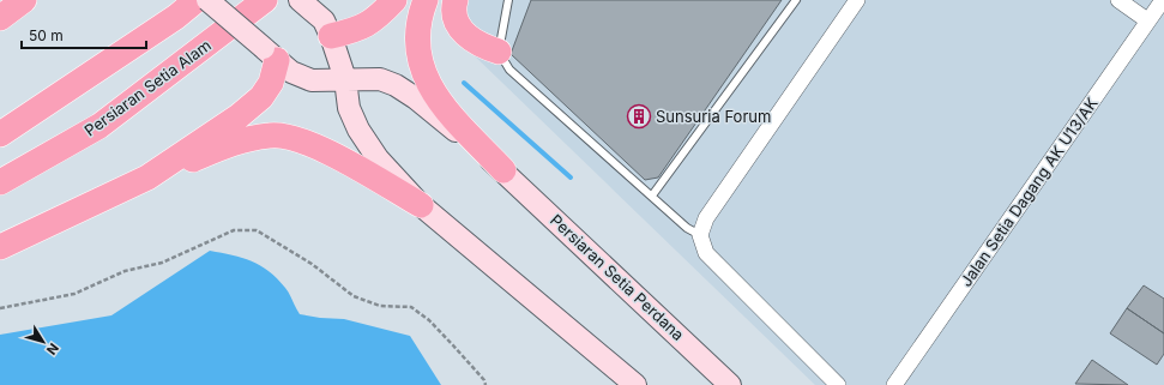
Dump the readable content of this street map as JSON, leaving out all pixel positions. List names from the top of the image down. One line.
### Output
{"streets":{"highway":["Persiaran Setia Alam"],"main road":["Persiaran Setia Perdana"],"street":["Jalan Setia Dagang AK U13/AK"]},"places":{"building":["Sunsuria Forum"]},"scale_bar":"50 m","north":"bottom right"}
